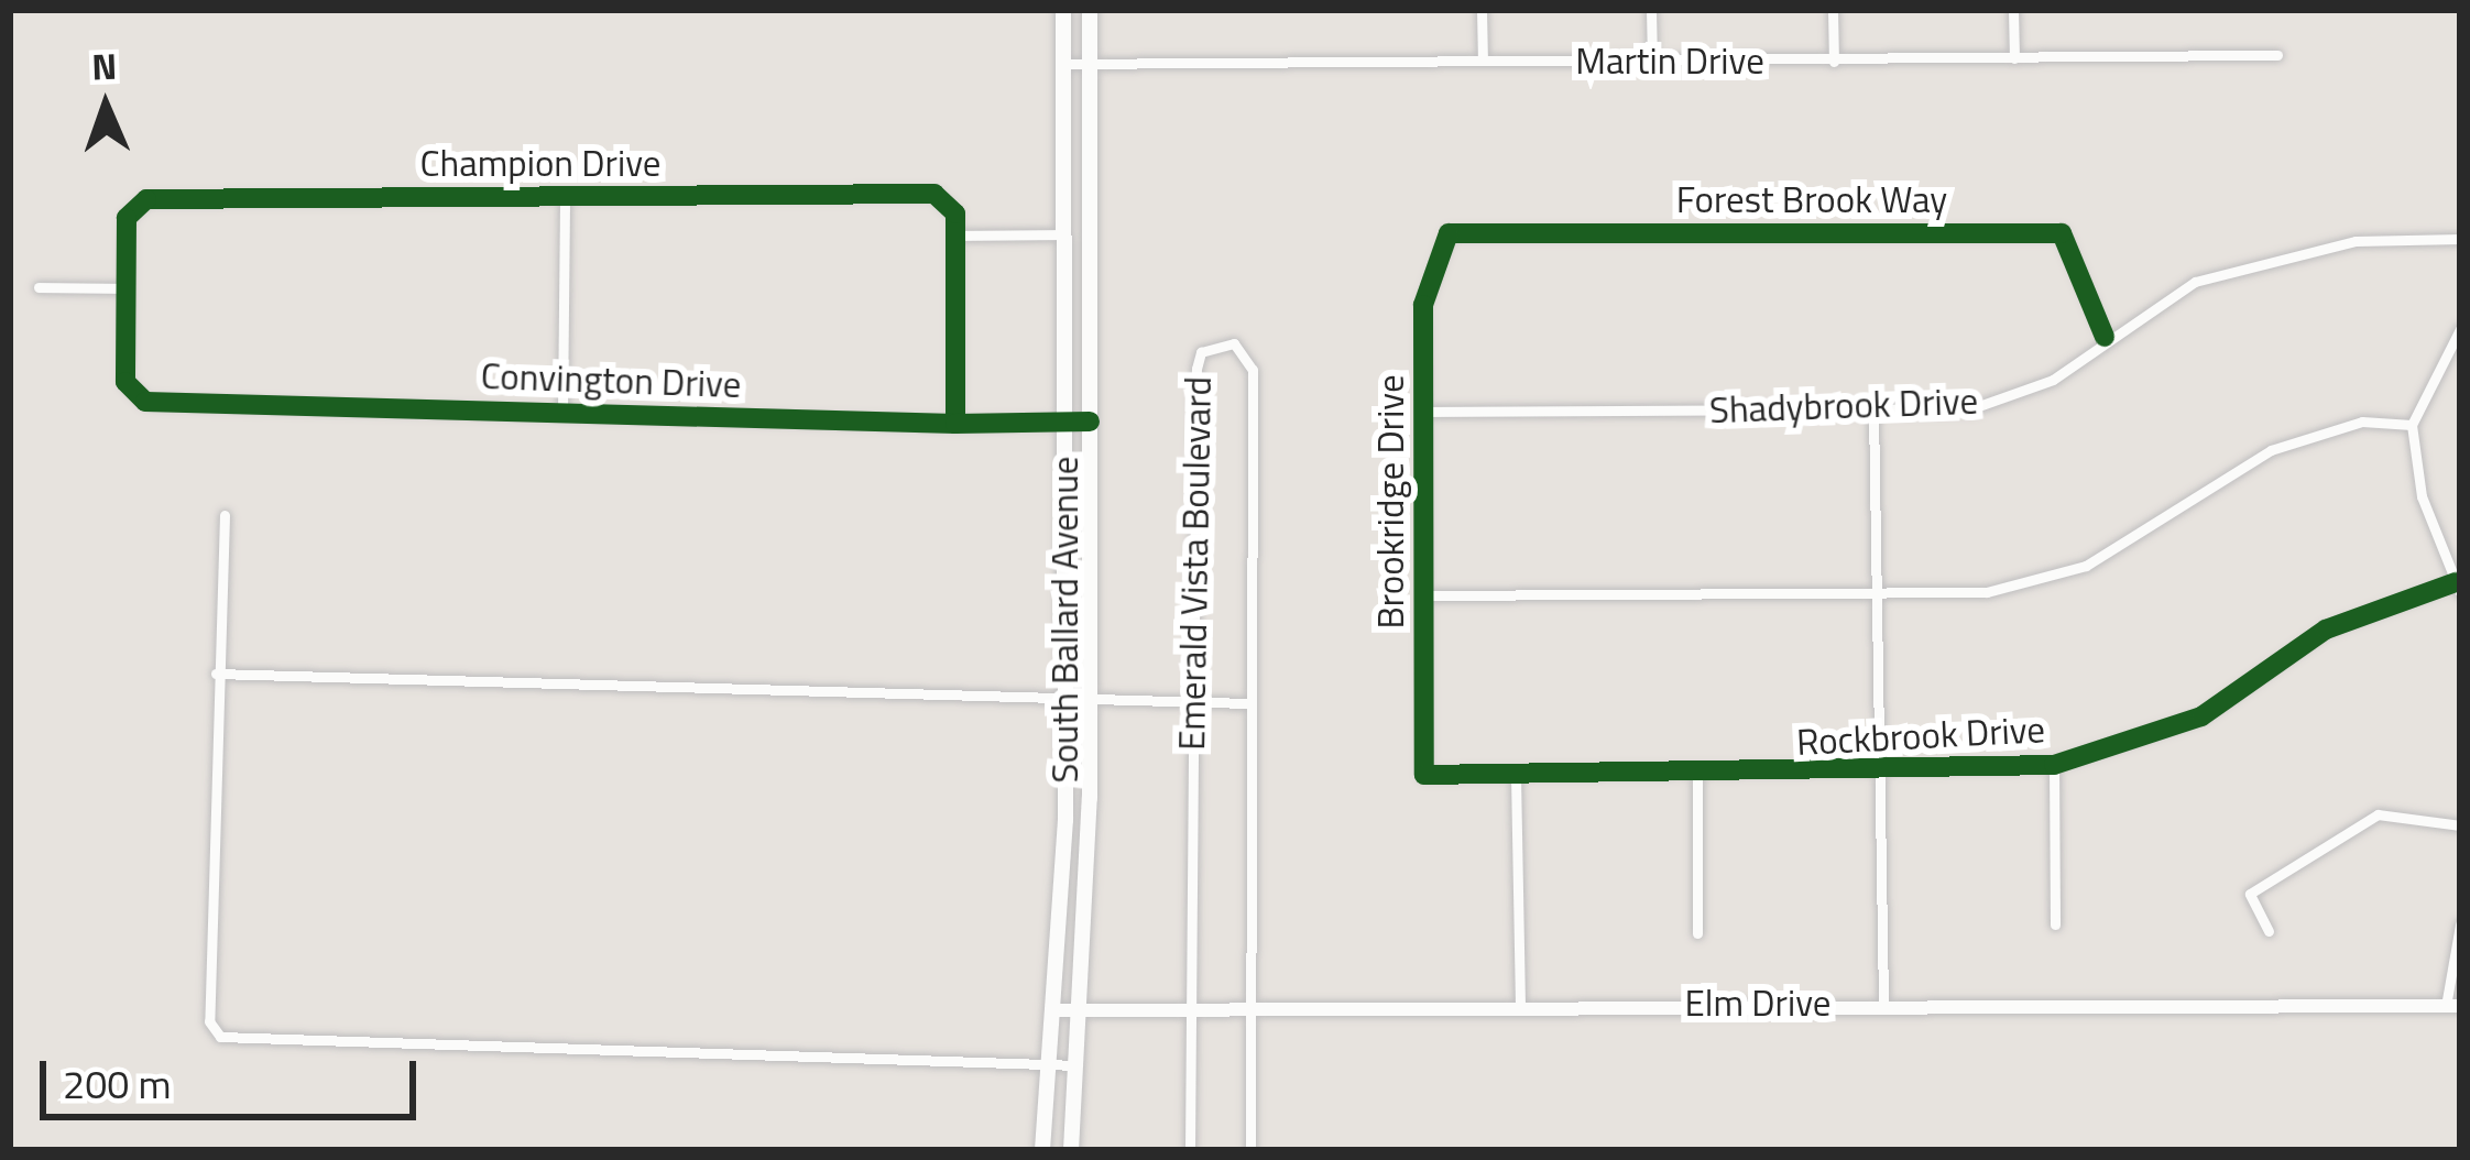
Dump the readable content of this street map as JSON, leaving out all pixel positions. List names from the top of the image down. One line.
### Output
{"streets":{"main road":["South Ballard Avenue"],"street":["Martin Drive","Champion Drive","Forest Brook Way","Convington Drive","Shadybrook Drive","Brookridge Drive","Emerald Vista Boulevard","Rockbrook Drive","Elm Drive"]},"crossings":[["Martin Drive","South Ballard Avenue"],["Champion Drive","Convington Drive"],["Forest Brook Way","Shadybrook Drive"],["Forest Brook Way","Brookridge Drive"],["Convington Drive","South Ballard Avenue"],["Shadybrook Drive","Brookridge Drive"],["Brookridge Drive","Rockbrook Drive"],["Emerald Vista Boulevard","Elm Drive"],["South Ballard Avenue","Elm Drive"]],"scale_bar":"200 m","north":"top"}
